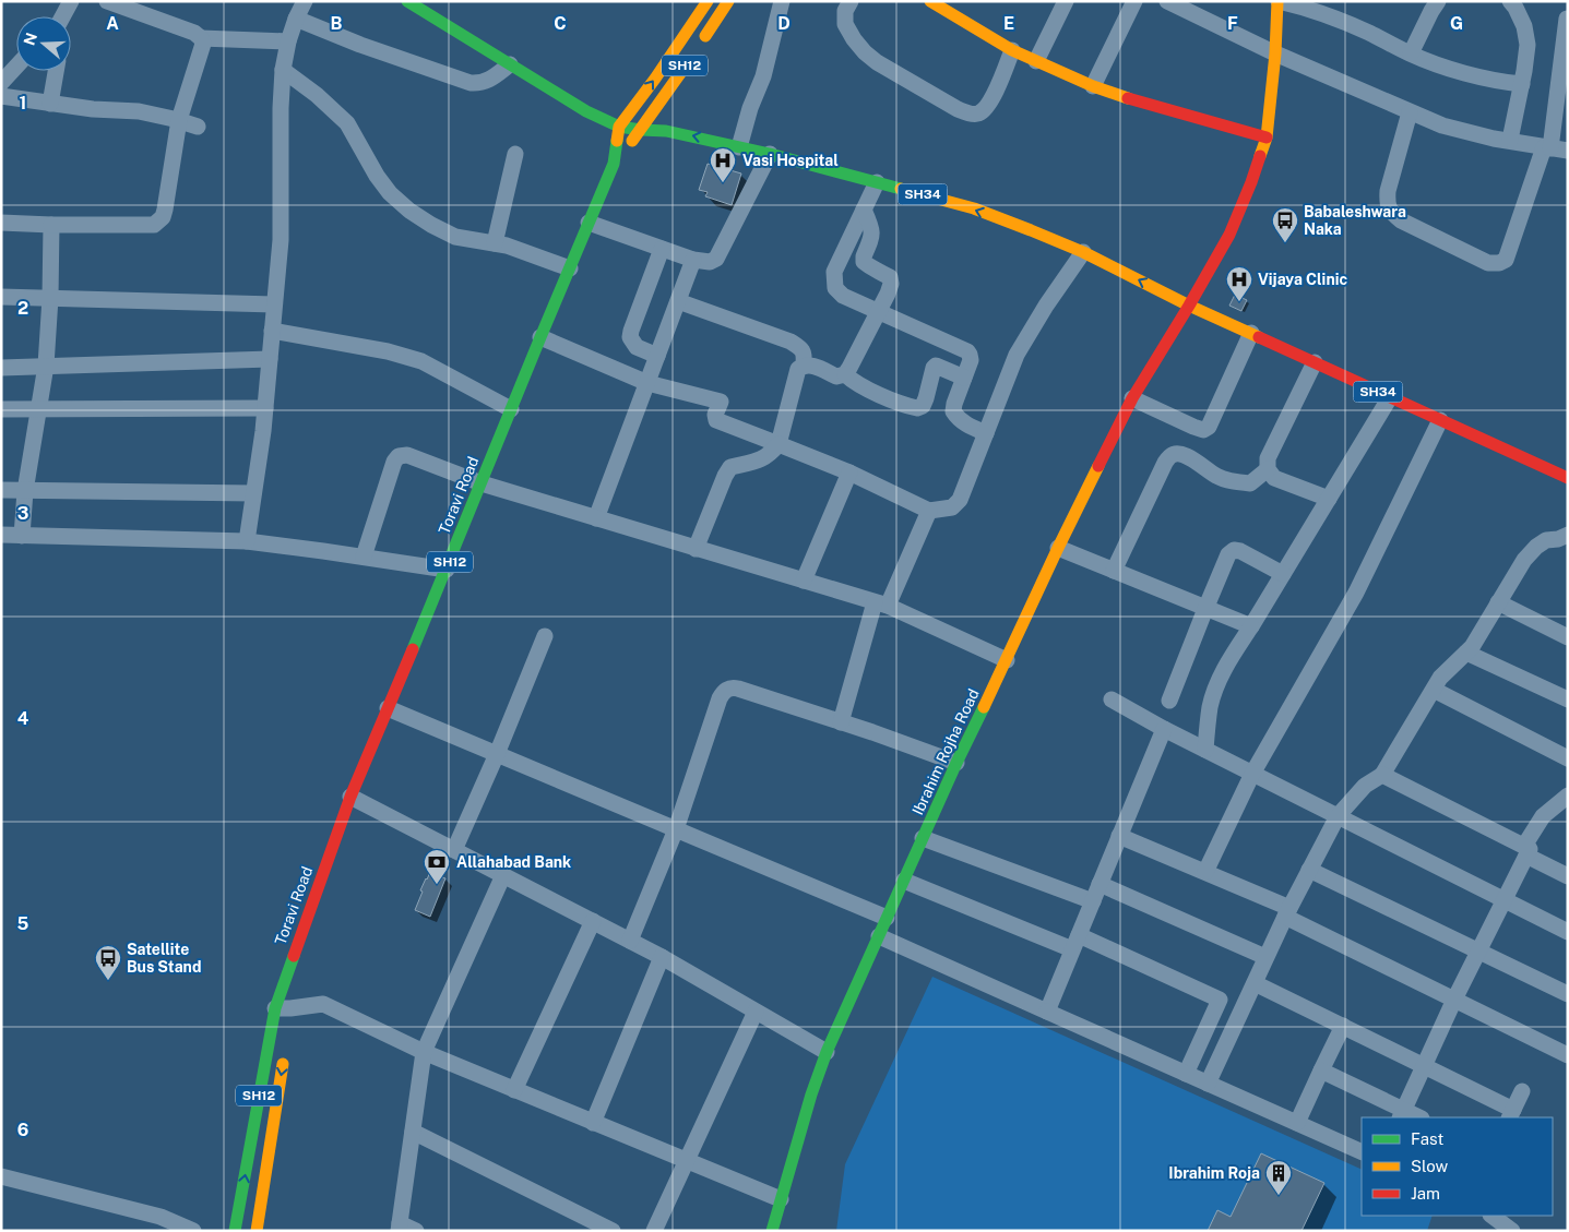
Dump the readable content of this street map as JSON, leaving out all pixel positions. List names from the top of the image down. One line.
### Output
{"streets":{"main road":["SH12","SH34","Toravi Road","Ibrahim Rojha Road"]},"crossings":[["SH12","SH34"],["SH12","Toravi Road"],["SH34","Ibrahim Rojha Road"]],"places":{"hospital":["Vasi Hospital","Vijaya Clinic"],"bus stop":["Babaleshwara Naka","Satellite Bus Stand"],"bank":["Allahabad Bank"],"building":["Ibrahim Roja"]},"legend":["Fast","Slow","Jam"],"north":"left","grid":{"columns":["A","B","C","D","E","F","G"],"rows":["1","2","3","4","5","6"]}}
